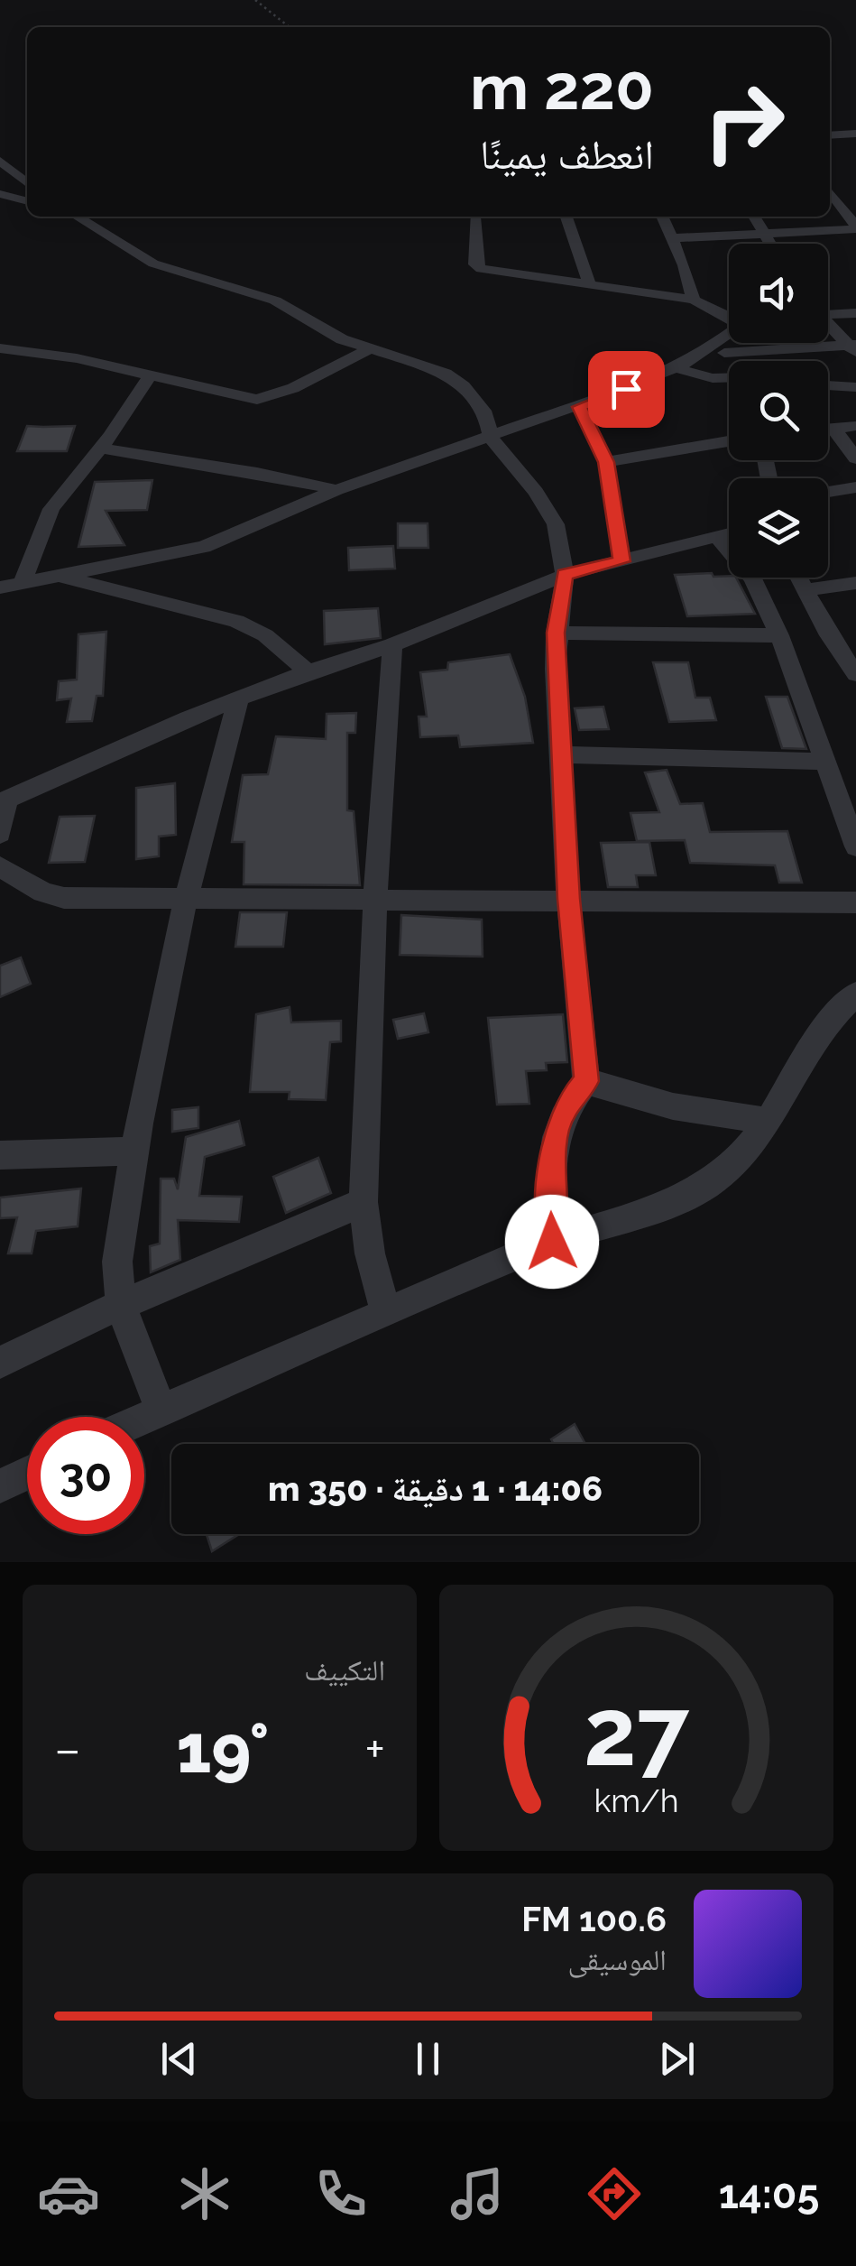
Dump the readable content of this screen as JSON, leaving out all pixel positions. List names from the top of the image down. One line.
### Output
{"page":{"turn":["220 m","انعطف يمينًا"],"limit":"30","trip":"14:06 · 1 دقيقة · 350 m","tile":"التكييف","heat":["−","19°","+"],"song":["100.6 FM","الموسيقى"],"tabs":"14:05","gauge":["27","km/h"]}}
